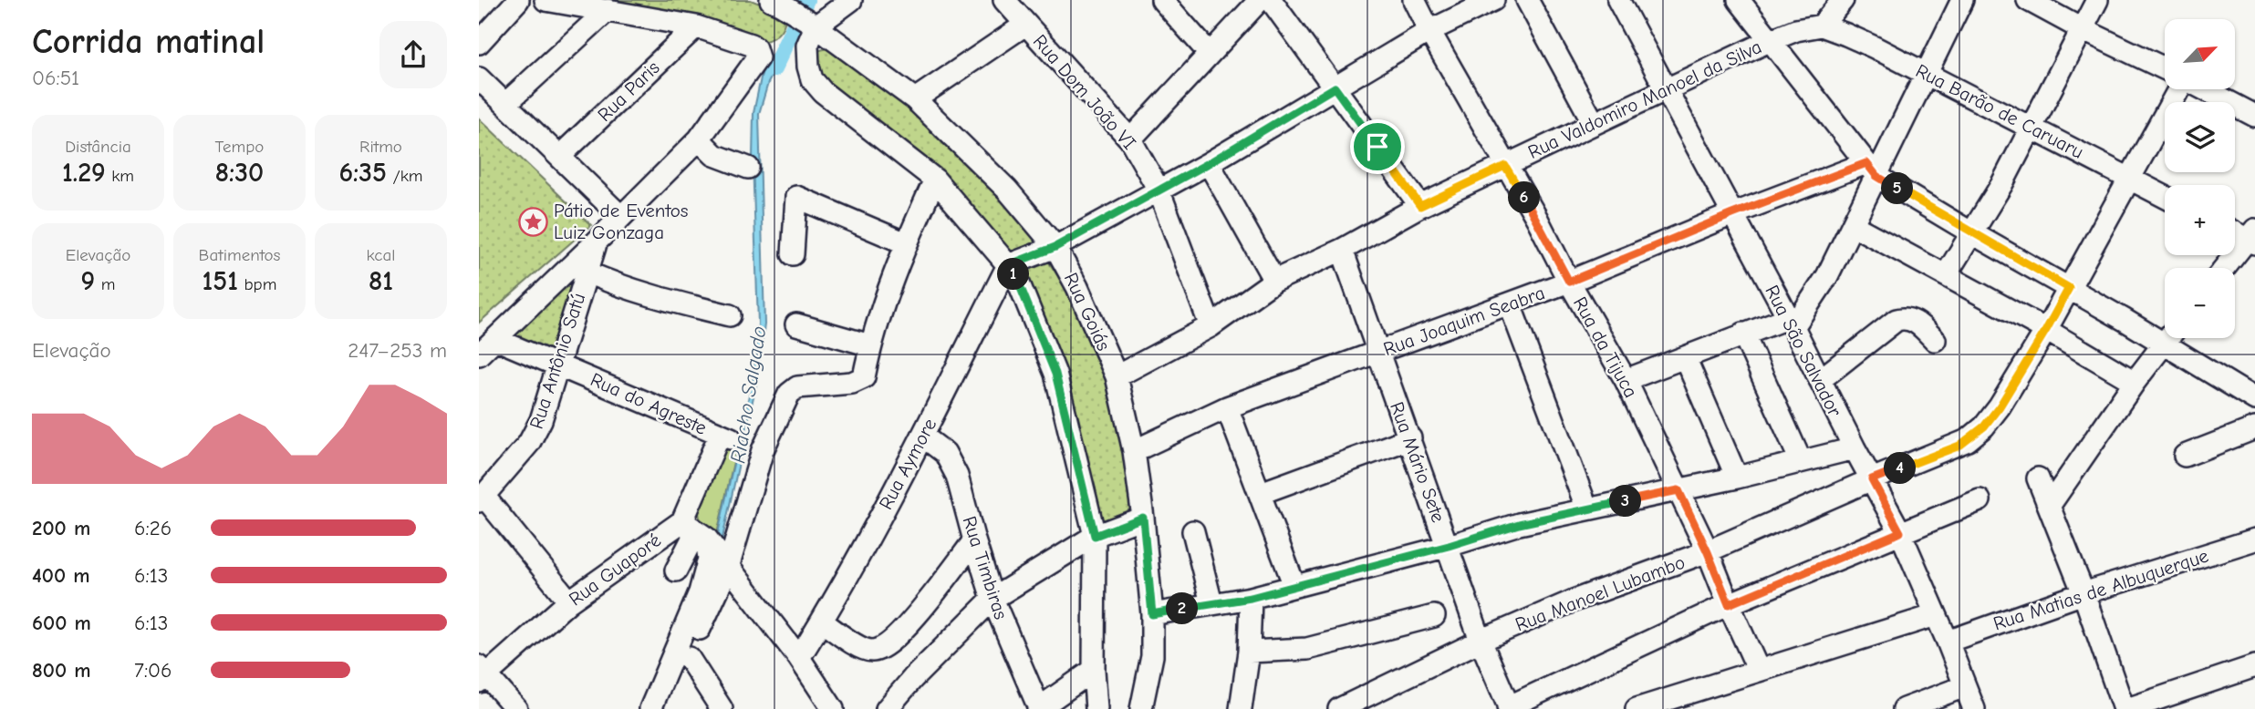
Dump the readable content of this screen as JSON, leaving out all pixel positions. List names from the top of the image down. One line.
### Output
{"streets":{"street":["Rua Paris","Rua Dom João VI","Rua Valdomiro Manoel da Silva","Rua Barão de Caruaru","Rua Goiás","Rua Joaquim Seabra","Rua da Tijuca","Rua São Salvador","Rua Antônio Satú","Rua do Agreste","Rua Mário Sete","Rua Aymore","Rua Timbiras","Rua Guaporé","Rua Matias de Albuquerque","Rua Manoel Lubambo"]},"crossings":[["Rua Dom João VI","Rua Valdomiro Manoel da Silva"],["Rua Valdomiro Manoel da Silva","Rua Barão de Caruaru"],["Rua Valdomiro Manoel da Silva","Rua Goiás"],["Rua Valdomiro Manoel da Silva","Rua da Tijuca"],["Rua Valdomiro Manoel da Silva","Rua São Salvador"],["Rua Valdomiro Manoel da Silva","Rua Mário Sete"],["Rua Barão de Caruaru","Rua Manoel Lubambo"],["Rua Goiás","Rua Joaquim Seabra"],["Rua Joaquim Seabra","Rua da Tijuca"],["Rua Joaquim Seabra","Rua São Salvador"],["Rua Joaquim Seabra","Rua Mário Sete"],["Rua da Tijuca","Rua Manoel Lubambo"],["Rua São Salvador","Rua Matias de Albuquerque"],["Rua São Salvador","Rua Manoel Lubambo"],["Rua Antônio Satú","Rua do Agreste"],["Rua do Agreste","Rua Guaporé"],["Rua Mário Sete","Rua Manoel Lubambo"],["Rua Aymore","Rua Timbiras"]],"water":["Riacho Salgado"],"places":{"place":["Pátio de Eventos Luiz Gonzaga"]},"north":"top right","page":{"heading":["Corrida matinal","06:51"],"map_buttons":["+","−"],"stats":[["Distância","1.29 km"],["Tempo","8:30"],["Ritmo","6:35 /km"],["Elevação","9 m"],["Batimentos","151 bpm"],["kcal","81"]],"pins":["5","6","1","4","3","2"],"chart":["Elevação","247–253 m"],"list":[{"name":"200 m","note":"6:26"},{"name":"400 m","note":"6:13"},{"name":"600 m","note":"6:13"},{"name":"800 m","note":"7:06"}]}}
